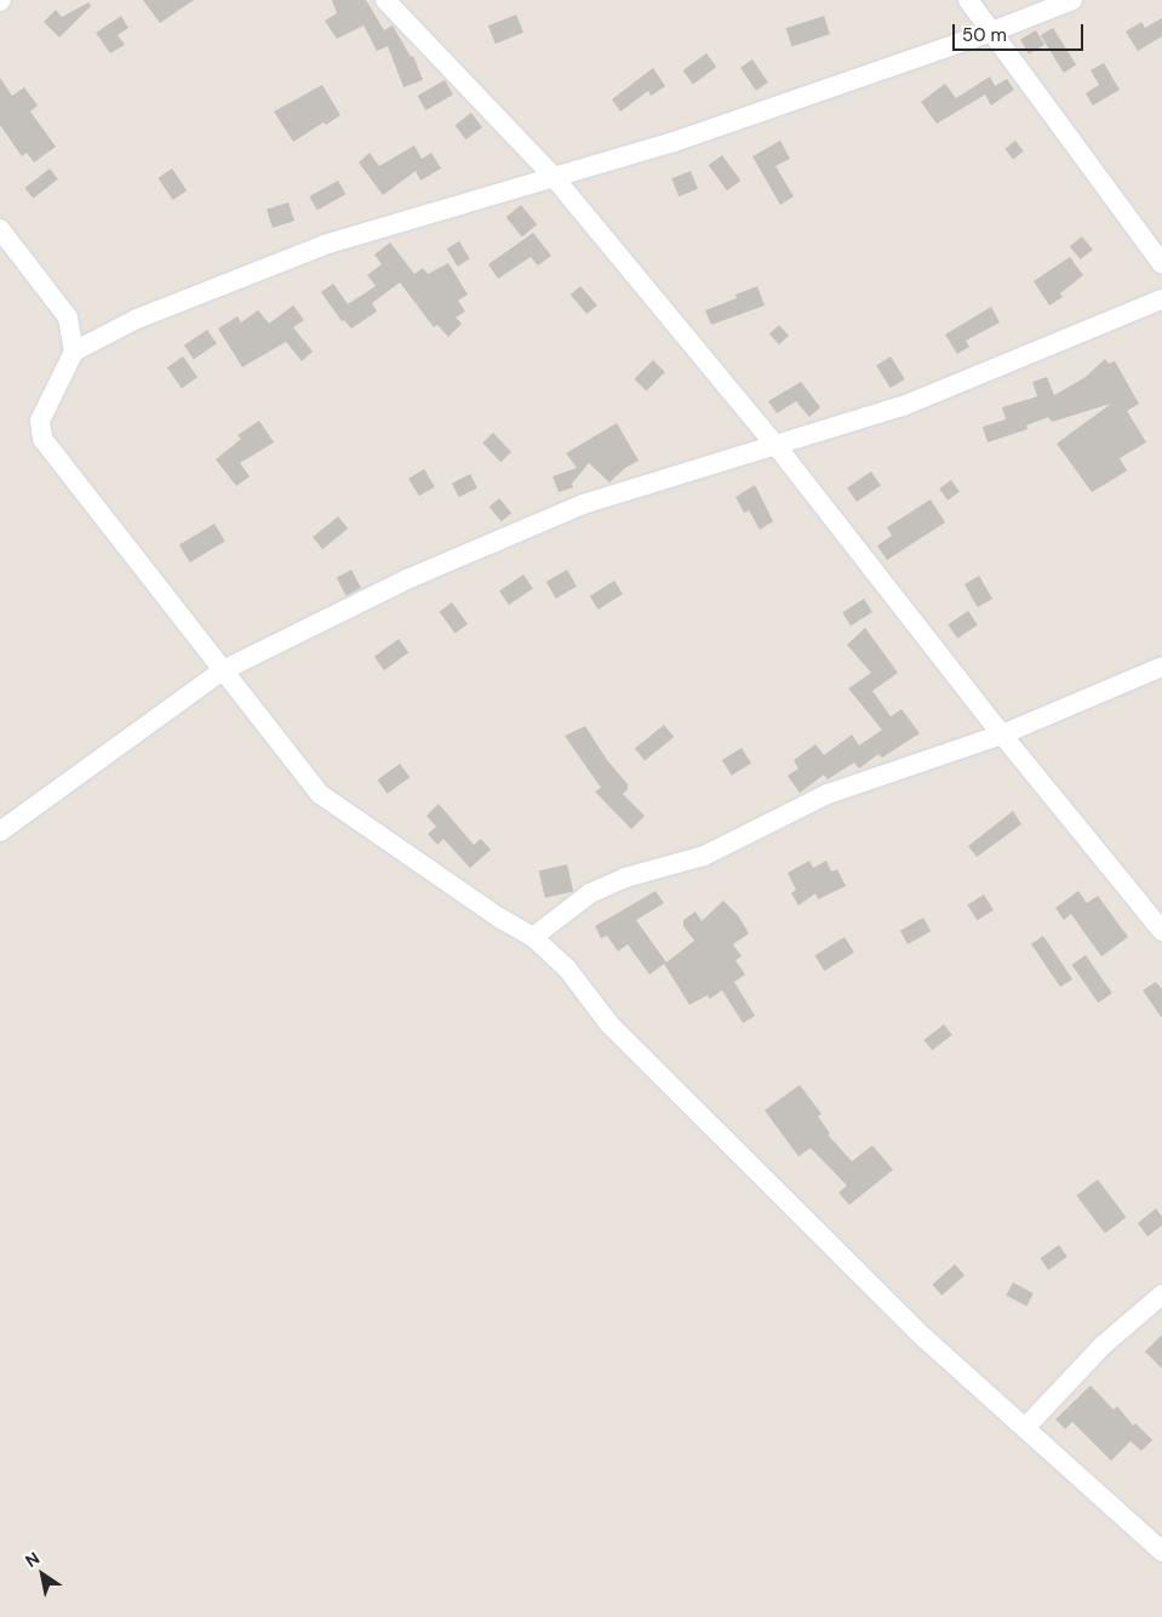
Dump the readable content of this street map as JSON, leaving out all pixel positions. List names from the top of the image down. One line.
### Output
{"scale_bar":"50 m","north":"top left"}
